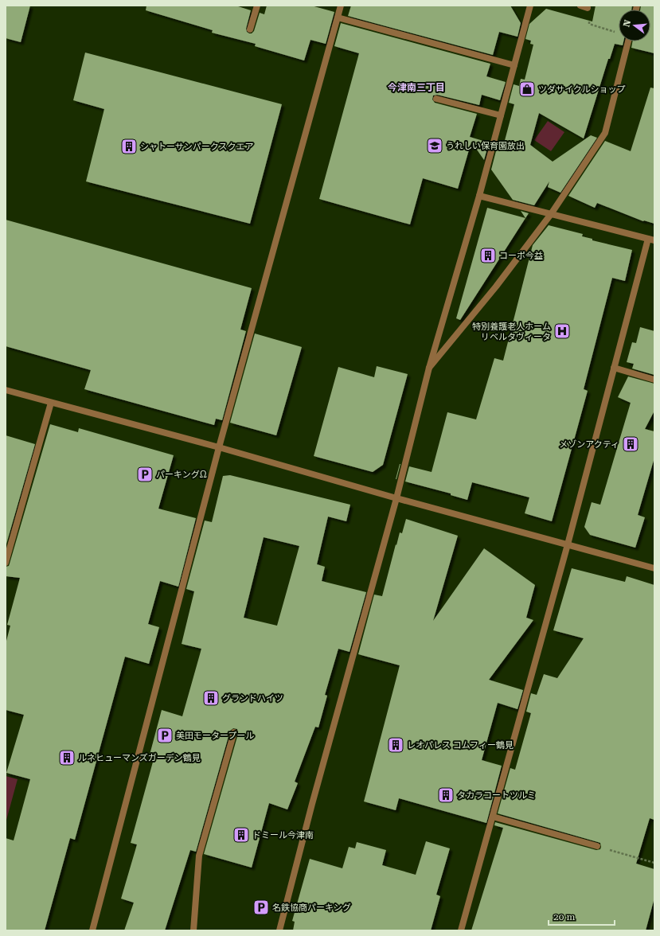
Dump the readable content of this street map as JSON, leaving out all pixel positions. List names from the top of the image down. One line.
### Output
{"districts":["今津南三丁目"],"places":{"shop":["ツダサイクルショップ"],"school or university":["うれしい保育園放出"],"building":["シャトーサンパークスクエア","コーポ今益","メゾンアクティ","グランドハイツ","レオパレス コムフィー鶴見","ルネヒューマンズガーデン鶴見","タカラコートツルミ","ドミール今津南"],"hospital":["特別養護老人ホーム リベルタヴィータ"],"parking":["パーキングΩ","美田モータープール","名鉄協商パーキング"]},"scale_bar":"20 m","north":"left"}
